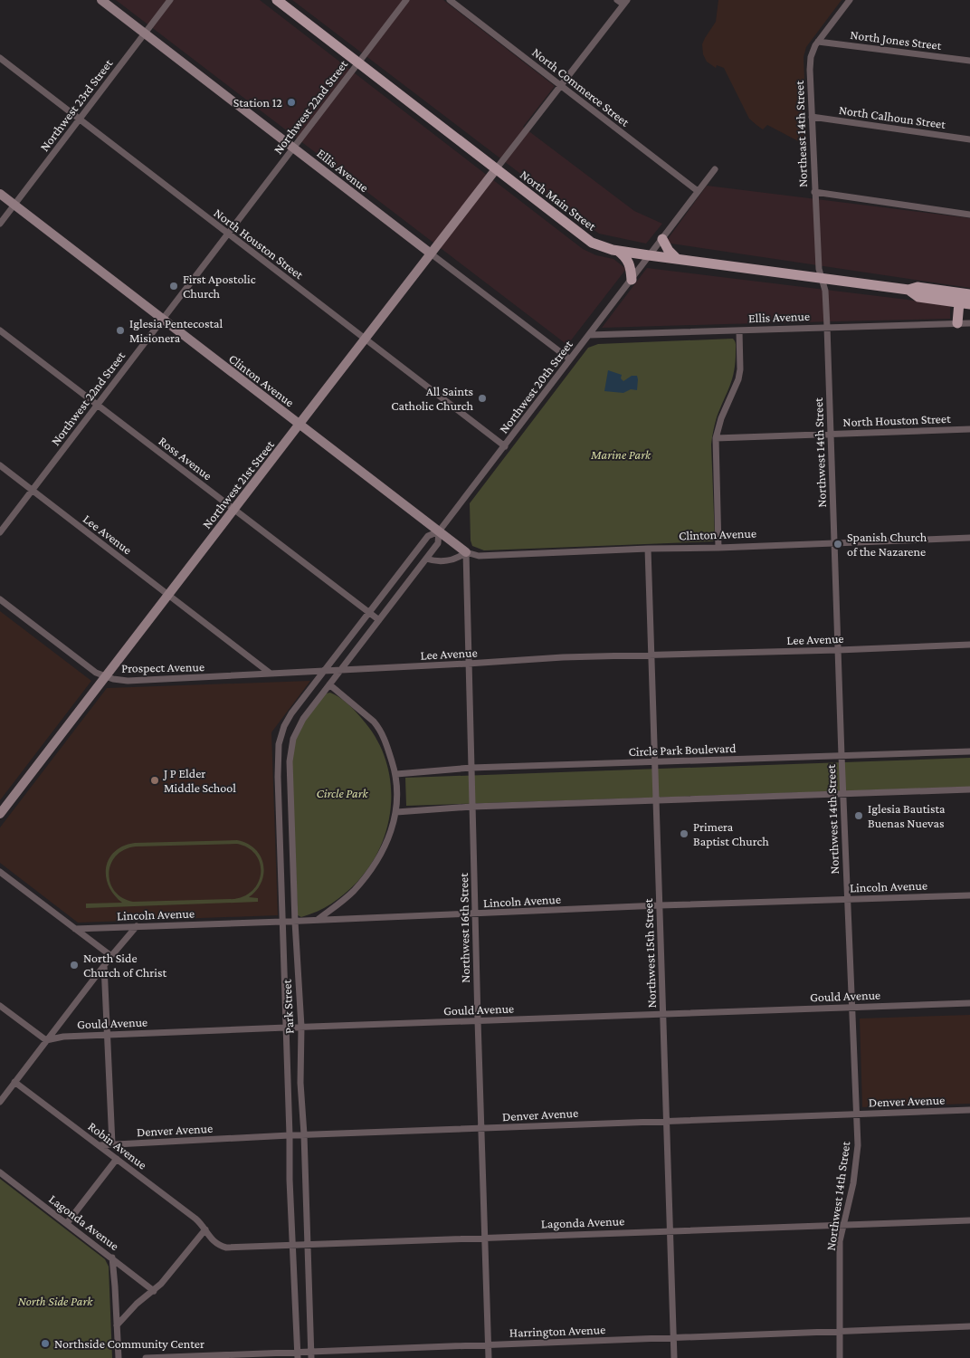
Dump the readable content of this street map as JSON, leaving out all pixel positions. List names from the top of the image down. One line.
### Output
{"streets":{"main road":["North Main Street"],"street":["North Jones Street","North Commerce Street","Northwest 23rd Street","Northwest 22nd Street","North Calhoun Street","Northeast 14th Street","Ellis Avenue","North Houston Street","Clinton Avenue","Northwest 20th Street","Northwest 14th Street","Ross Avenue","Northwest 21st Street","Lee Avenue","Prospect Avenue","Circle Park Boulevard","Lincoln Avenue","Northwest 16th Street","Northwest 15th Street","Gould Avenue","Park Street","Denver Avenue","Robin Avenue","Lagonda Avenue","Harrington Avenue"]},"crossings":[["North Jones Street","Northeast 14th Street"],["North Commerce Street","Northwest 20th Street"],["Northwest 23rd Street","Ellis Avenue"],["Northwest 23rd Street","North Houston Street"],["Northwest 23rd Street","Clinton Avenue"],["Northwest 22nd Street","Ellis Avenue"],["Northwest 22nd Street","North Main Street"],["Northwest 22nd Street","North Houston Street"],["Northwest 22nd Street","Clinton Avenue"],["Northwest 22nd Street","Ross Avenue"],["Northwest 22nd Street","Lee Avenue"],["North Calhoun Street","Northeast 14th Street"],["Northeast 14th Street","North Main Street"],["Northeast 14th Street","Northwest 14th Street"],["Ellis Avenue","Northwest 20th Street"],["Ellis Avenue","Northwest 14th Street"],["Ellis Avenue","Northwest 21st Street"],["North Main Street","Northwest 20th Street"],["North Main Street","Northwest 14th Street"],["North Main Street","Northwest 21st Street"],["North Houston Street","Northwest 20th Street"],["North Houston Street","Northwest 14th Street"],["North Houston Street","Northwest 21st Street"],["Clinton Avenue","Northwest 20th Street"],["Clinton Avenue","Northwest 14th Street"],["Clinton Avenue","Northwest 21st Street"],["Clinton Avenue","Northwest 16th Street"],["Clinton Avenue","Northwest 15th Street"],["Northwest 20th Street","Ross Avenue"],["Northwest 20th Street","Lee Avenue"],["Northwest 20th Street","Park Street"],["Northwest 14th Street","Lee Avenue"],["Northwest 14th Street","Circle Park Boulevard"],["Northwest 14th Street","Lincoln Avenue"],["Northwest 14th Street","Gould Avenue"],["Northwest 14th Street","Denver Avenue"],["Northwest 14th Street","Lagonda Avenue"],["Northwest 14th Street","Harrington Avenue"],["Ross Avenue","Northwest 21st Street"],["Northwest 21st Street","Lee Avenue"],["Northwest 21st Street","Prospect Avenue"],["Lee Avenue","Prospect Avenue"],["Lee Avenue","Northwest 16th Street"],["Lee Avenue","Northwest 15th Street"],["Lee Avenue","Park Street"],["Circle Park Boulevard","Northwest 16th Street"],["Circle Park Boulevard","Northwest 15th Street"],["Lincoln Avenue","Northwest 16th Street"],["Lincoln Avenue","Northwest 15th Street"],["Lincoln Avenue","Park Street"],["Northwest 16th Street","Gould Avenue"],["Northwest 16th Street","Denver Avenue"],["Northwest 16th Street","Lagonda Avenue"],["Northwest 16th Street","Harrington Avenue"],["Northwest 15th Street","Gould Avenue"],["Northwest 15th Street","Denver Avenue"],["Northwest 15th Street","Lagonda Avenue"],["Northwest 15th Street","Harrington Avenue"],["Gould Avenue","Park Street"],["Park Street","Denver Avenue"],["Park Street","Lagonda Avenue"],["Park Street","Harrington Avenue"],["Denver Avenue","Robin Avenue"],["Robin Avenue","Lagonda Avenue"]],"parks":["Marine Park","Circle Park","North Side Park"],"places":["Station 12","First Apostolic Church","Iglesia Pentecostal Misionera","All Saints Catholic Church","Spanish Church of the Nazarene","J P Elder Middle School","Iglesia Bautista Buenas Nuevas","Primera Baptist Church","North Side Church of Christ","Northside Community Center"]}
